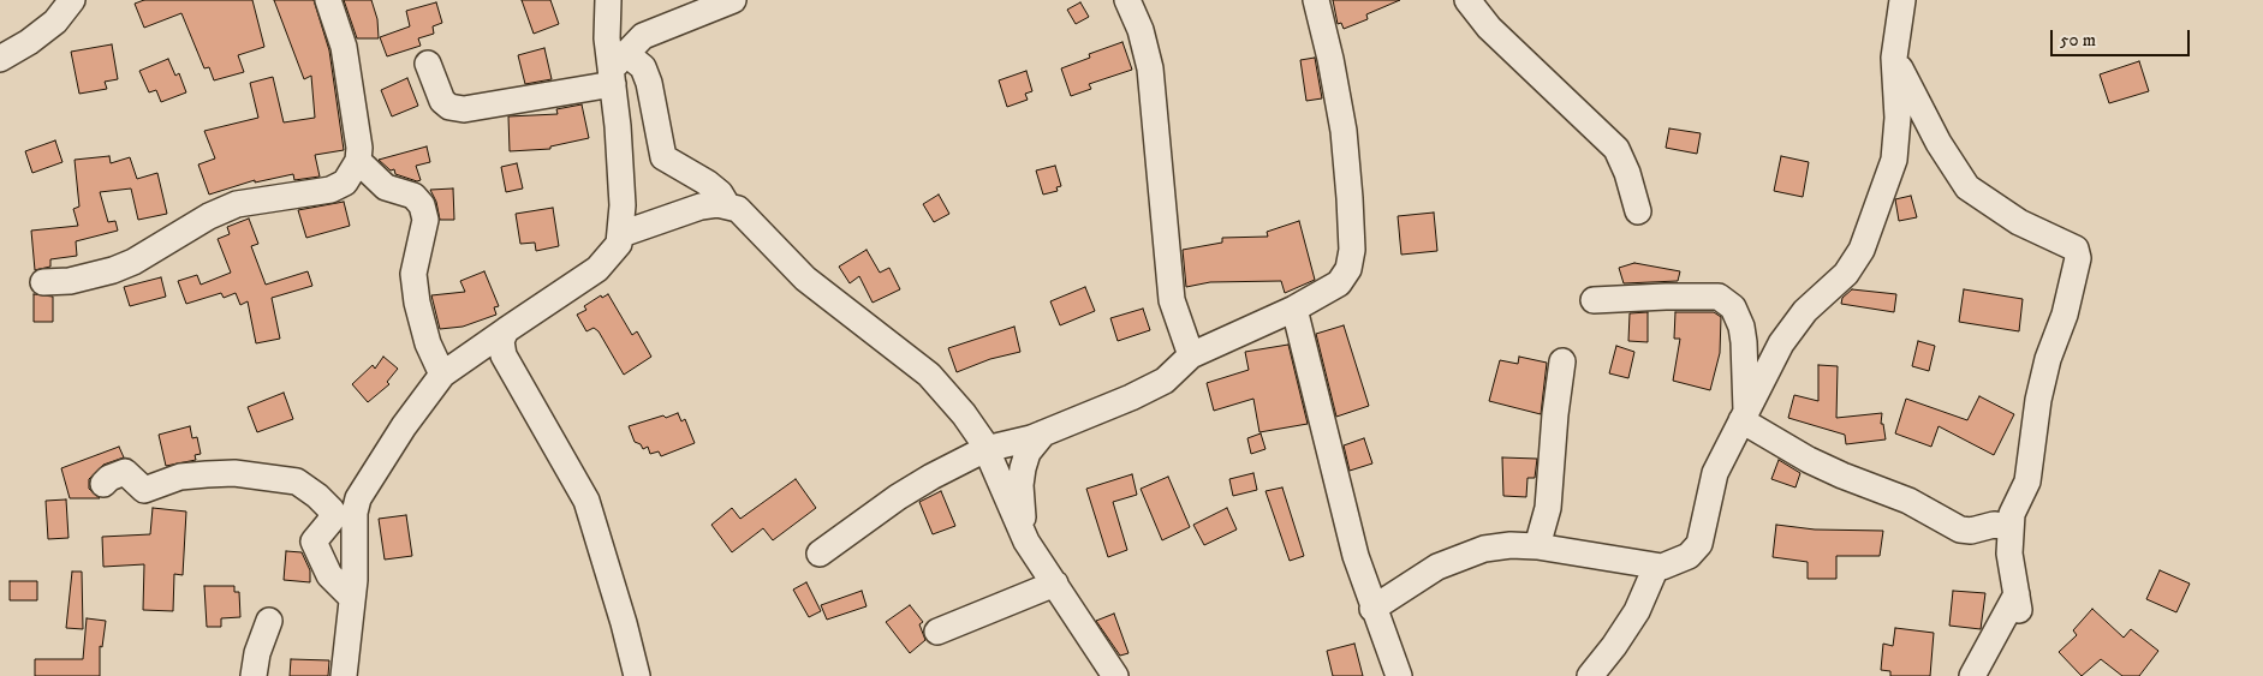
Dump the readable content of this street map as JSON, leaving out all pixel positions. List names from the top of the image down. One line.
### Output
{"scale_bar":"50 m"}
